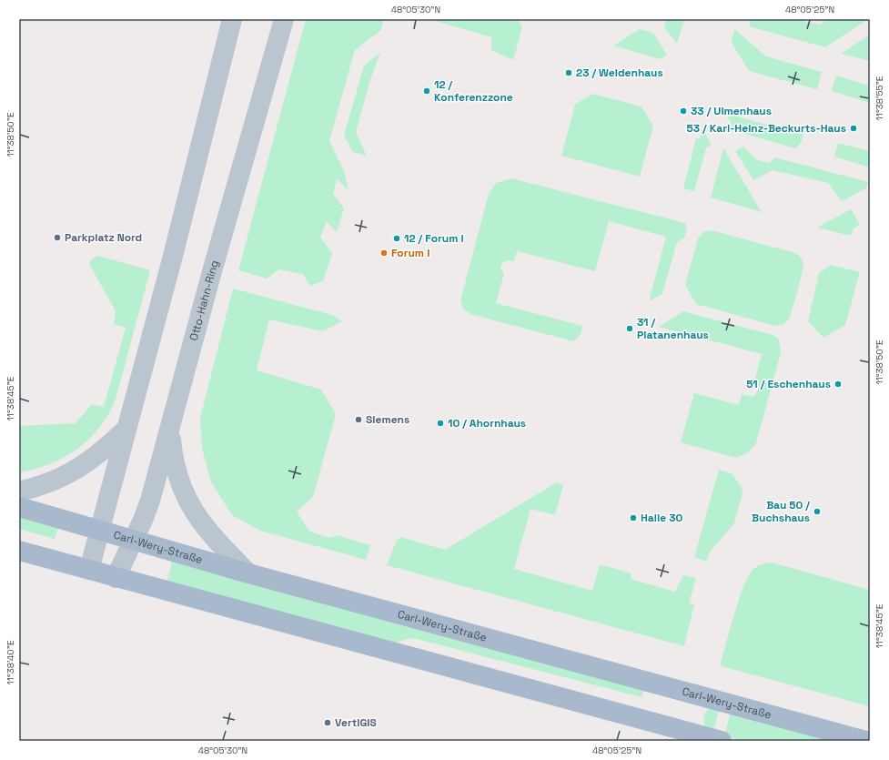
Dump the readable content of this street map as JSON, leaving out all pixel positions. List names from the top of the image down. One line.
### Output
{"streets":{"main road":["Carl-Wery-Straße"],"street":["Otto-Hahn-Ring"]},"crossings":[["Otto-Hahn-Ring","Carl-Wery-Straße"]],"places":["23 / Weidenhaus","12 / Konferenzzone","33 / Ulmenhaus","53 / Karl-Heinz-Beckurts-Haus","Parkplatz Nord","12 / Forum I","Forum I","31 / Platanenhaus","51 / Eschenhaus","Siemens","10 / Ahornhaus","Bau 50 / Buchshaus","Halle 30","VertiGIS"],"coordinates":["48°05'30\"N","48°05'25\"N","11°38'55\"E","11°38'50\"E","11°38'45\"E","11°38'40\"E"]}
